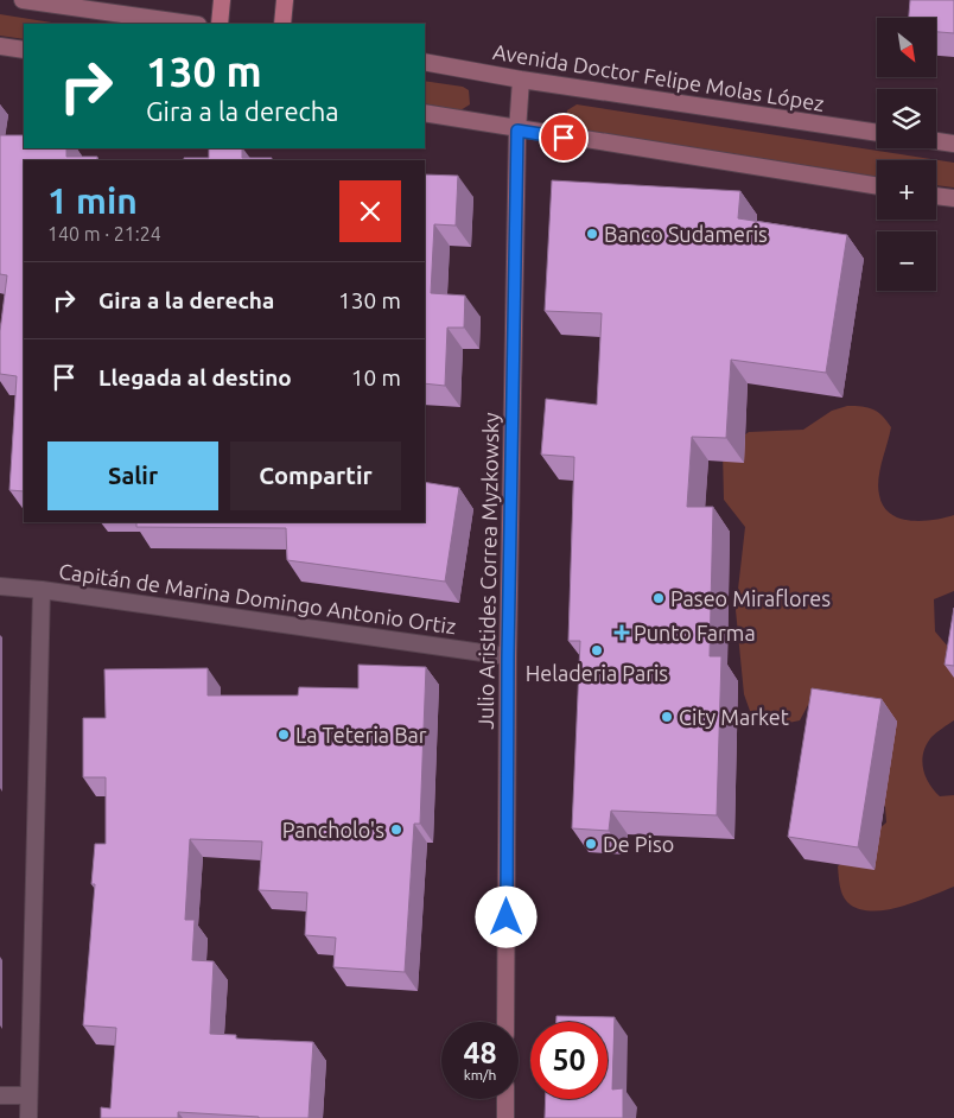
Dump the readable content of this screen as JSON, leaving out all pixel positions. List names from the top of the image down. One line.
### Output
{"streets":{"main road":["Avenida Doctor Felipe Molas López","Julio Aristides Correa Myzkowsky"],"street":["Capitán de Marina Domingo Antonio Ortiz"]},"crossings":[["Avenida Doctor Felipe Molas López","Julio Aristides Correa Myzkowsky"],["Julio Aristides Correa Myzkowsky","Capitán de Marina Domingo Antonio Ortiz"]],"places":{"other":["Banco Sudameris","Paseo Miraflores","Heladeria Paris","City Market","La Teteria Bar","Pancholo's","De Piso"],"health":["Punto Farma"]},"north":"bottom right","page":{"map_buttons":["+","−"],"turn":["130 m","Gira a la derecha"],"heading":["1 min","140 m · 21:24"],"list":[{"name":"Gira a la derecha","value":"130 m"},{"name":"Llegada al destino","value":"10 m"}],"buttons":["Salir","Compartir"],"speed":"48 km/h","limit":"50"}}
